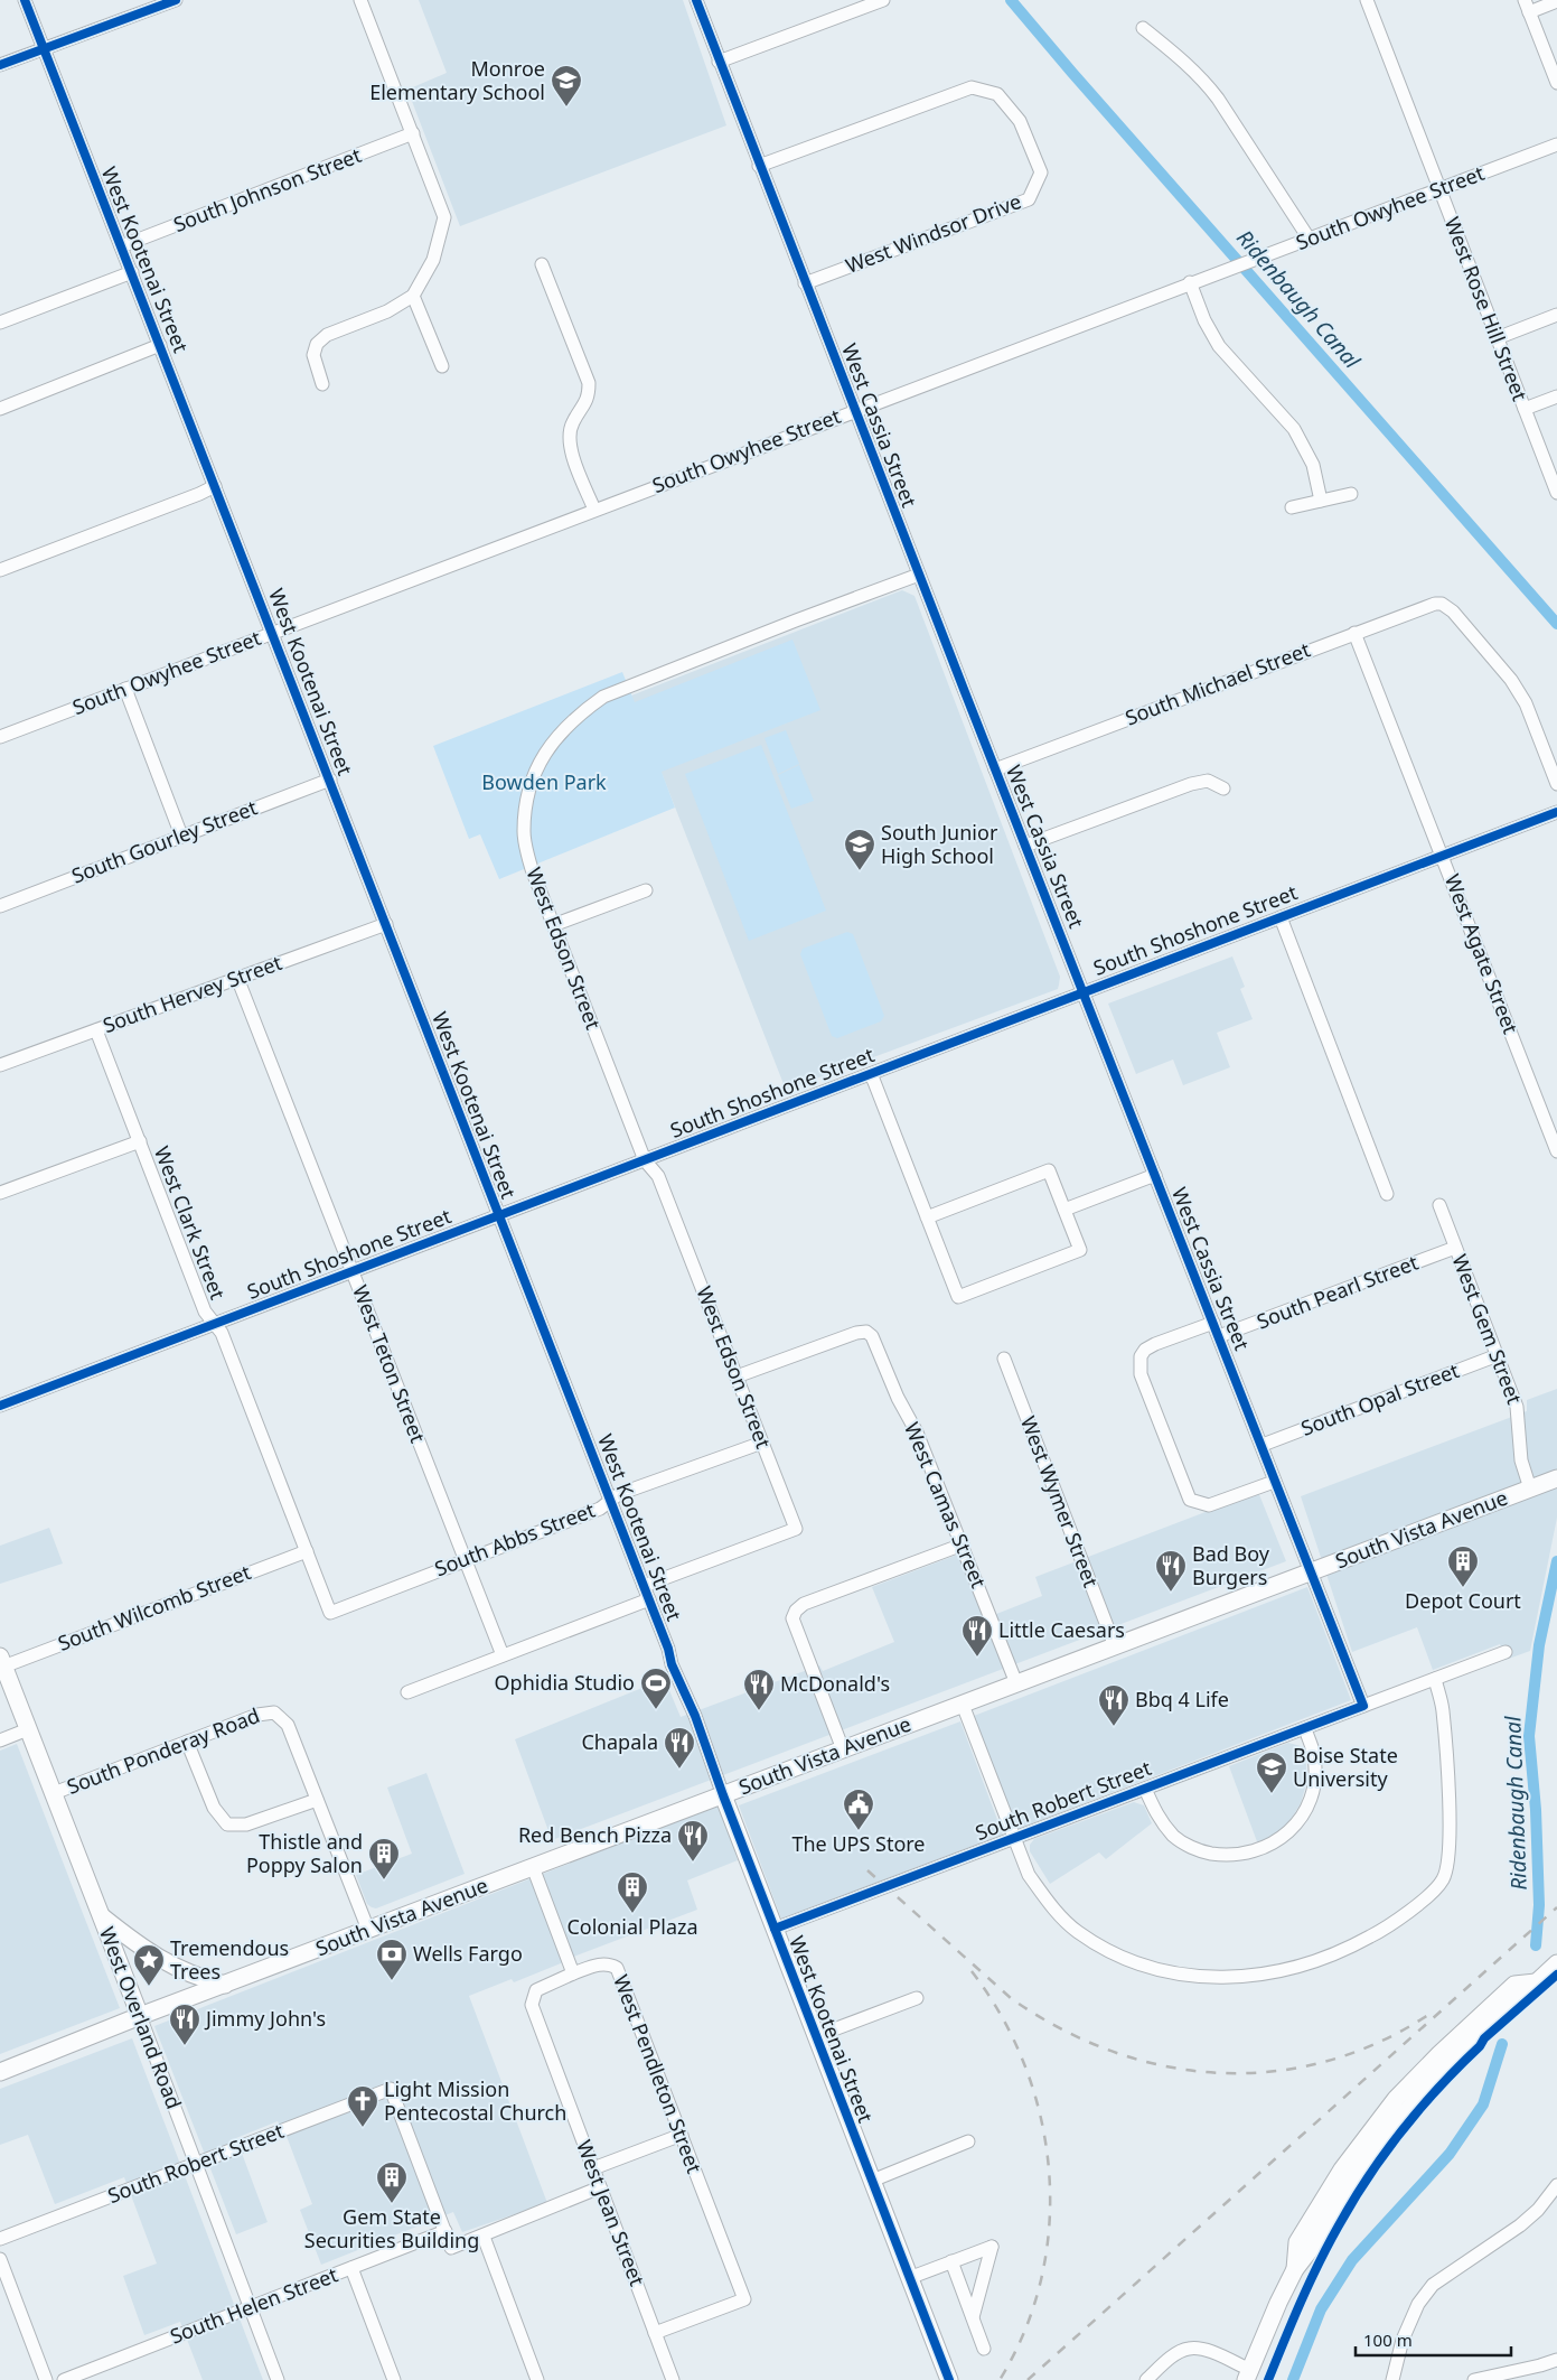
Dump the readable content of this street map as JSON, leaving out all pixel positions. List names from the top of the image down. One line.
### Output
{"streets":{"main road":["West Kootenai Street","South Vista Avenue","West Overland Road"],"street":["South Johnson Street","South Owyhee Street","West Windsor Drive","West Rose Hill Street","West Cassia Street","South Michael Street","South Gourley Street","South Shoshone Street","West Edson Street","West Agate Street","South Hervey Street","West Clark Street","South Pearl Street","West Gem Street","West Teton Street","South Opal Street","West Wymer Street","West Camas Street","South Abbs Street","South Wilcomb Street","South Ponderay Road","South Robert Street","West Pendleton Street","West Jean Street","South Helen Street"]},"crossings":[["South Johnson Street","West Kootenai Street"],["South Owyhee Street","West Kootenai Street"],["South Owyhee Street","West Rose Hill Street"],["South Owyhee Street","West Cassia Street"],["West Windsor Drive","West Cassia Street"],["West Kootenai Street","South Gourley Street"],["West Kootenai Street","South Shoshone Street"],["West Kootenai Street","West Edson Street"],["West Kootenai Street","South Hervey Street"],["West Kootenai Street","South Vista Avenue"],["West Kootenai Street","South Abbs Street"],["West Kootenai Street","South Robert Street"],["West Cassia Street","South Michael Street"],["West Cassia Street","South Shoshone Street"],["West Cassia Street","West Edson Street"],["West Cassia Street","South Pearl Street"],["West Cassia Street","South Opal Street"],["West Cassia Street","South Vista Avenue"],["West Cassia Street","South Robert Street"],["South Michael Street","West Agate Street"],["South Shoshone Street","West Edson Street"],["South Shoshone Street","West Agate Street"],["South Shoshone Street","West Clark Street"],["South Shoshone Street","West Teton Street"],["West Edson Street","West Camas Street"],["West Edson Street","South Abbs Street"],["South Hervey Street","West Clark Street"],["South Hervey Street","West Teton Street"],["West Clark Street","South Abbs Street"],["West Clark Street","South Wilcomb Street"],["South Pearl Street","West Gem Street"],["West Gem Street","South Opal Street"],["West Gem Street","South Vista Avenue"],["West Teton Street","South Abbs Street"],["West Wymer Street","South Vista Avenue"],["West Camas Street","South Vista Avenue"],["South Vista Avenue","West Overland Road"],["South Wilcomb Street","West Overland Road"],["South Ponderay Road","West Overland Road"],["South Robert Street","West Overland Road"],["South Robert Street","South Helen Street"],["West Overland Road","South Helen Street"],["West Pendleton Street","West Jean Street"]],"water":["Ridenbaugh Canal"],"parks":["Bowden Park"],"places":{"school or university":["Monroe Elementary School","South Junior High School","Boise State University"],"building":["Depot Court","Thistle and Poppy Salon","Colonial Plaza","Gem State Securities Building"],"restaurant":["Bad Boy Burgers","Little Caesars","McDonald's","Bbq 4 Life","Chapala","Red Bench Pizza","Jimmy John's"],"sports":["Ophidia Studio"],"public building":["The UPS Store"],"bank":["Wells Fargo"],"place":["Tremendous Trees"],"church":["Light Mission Pentecostal Church"]},"scale_bar":"100 m"}
